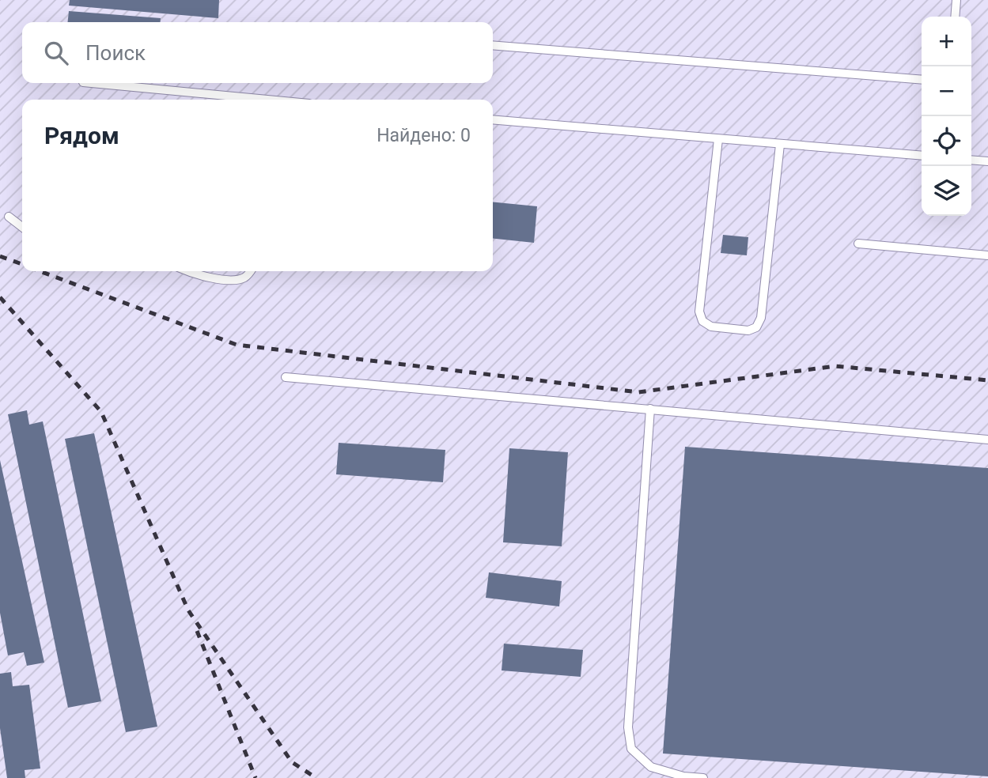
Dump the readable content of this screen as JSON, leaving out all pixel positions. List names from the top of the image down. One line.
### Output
{"page":{"map_buttons":["+","−"],"search":"Поиск","heading":["Рядом","Найдено: 0"]}}
